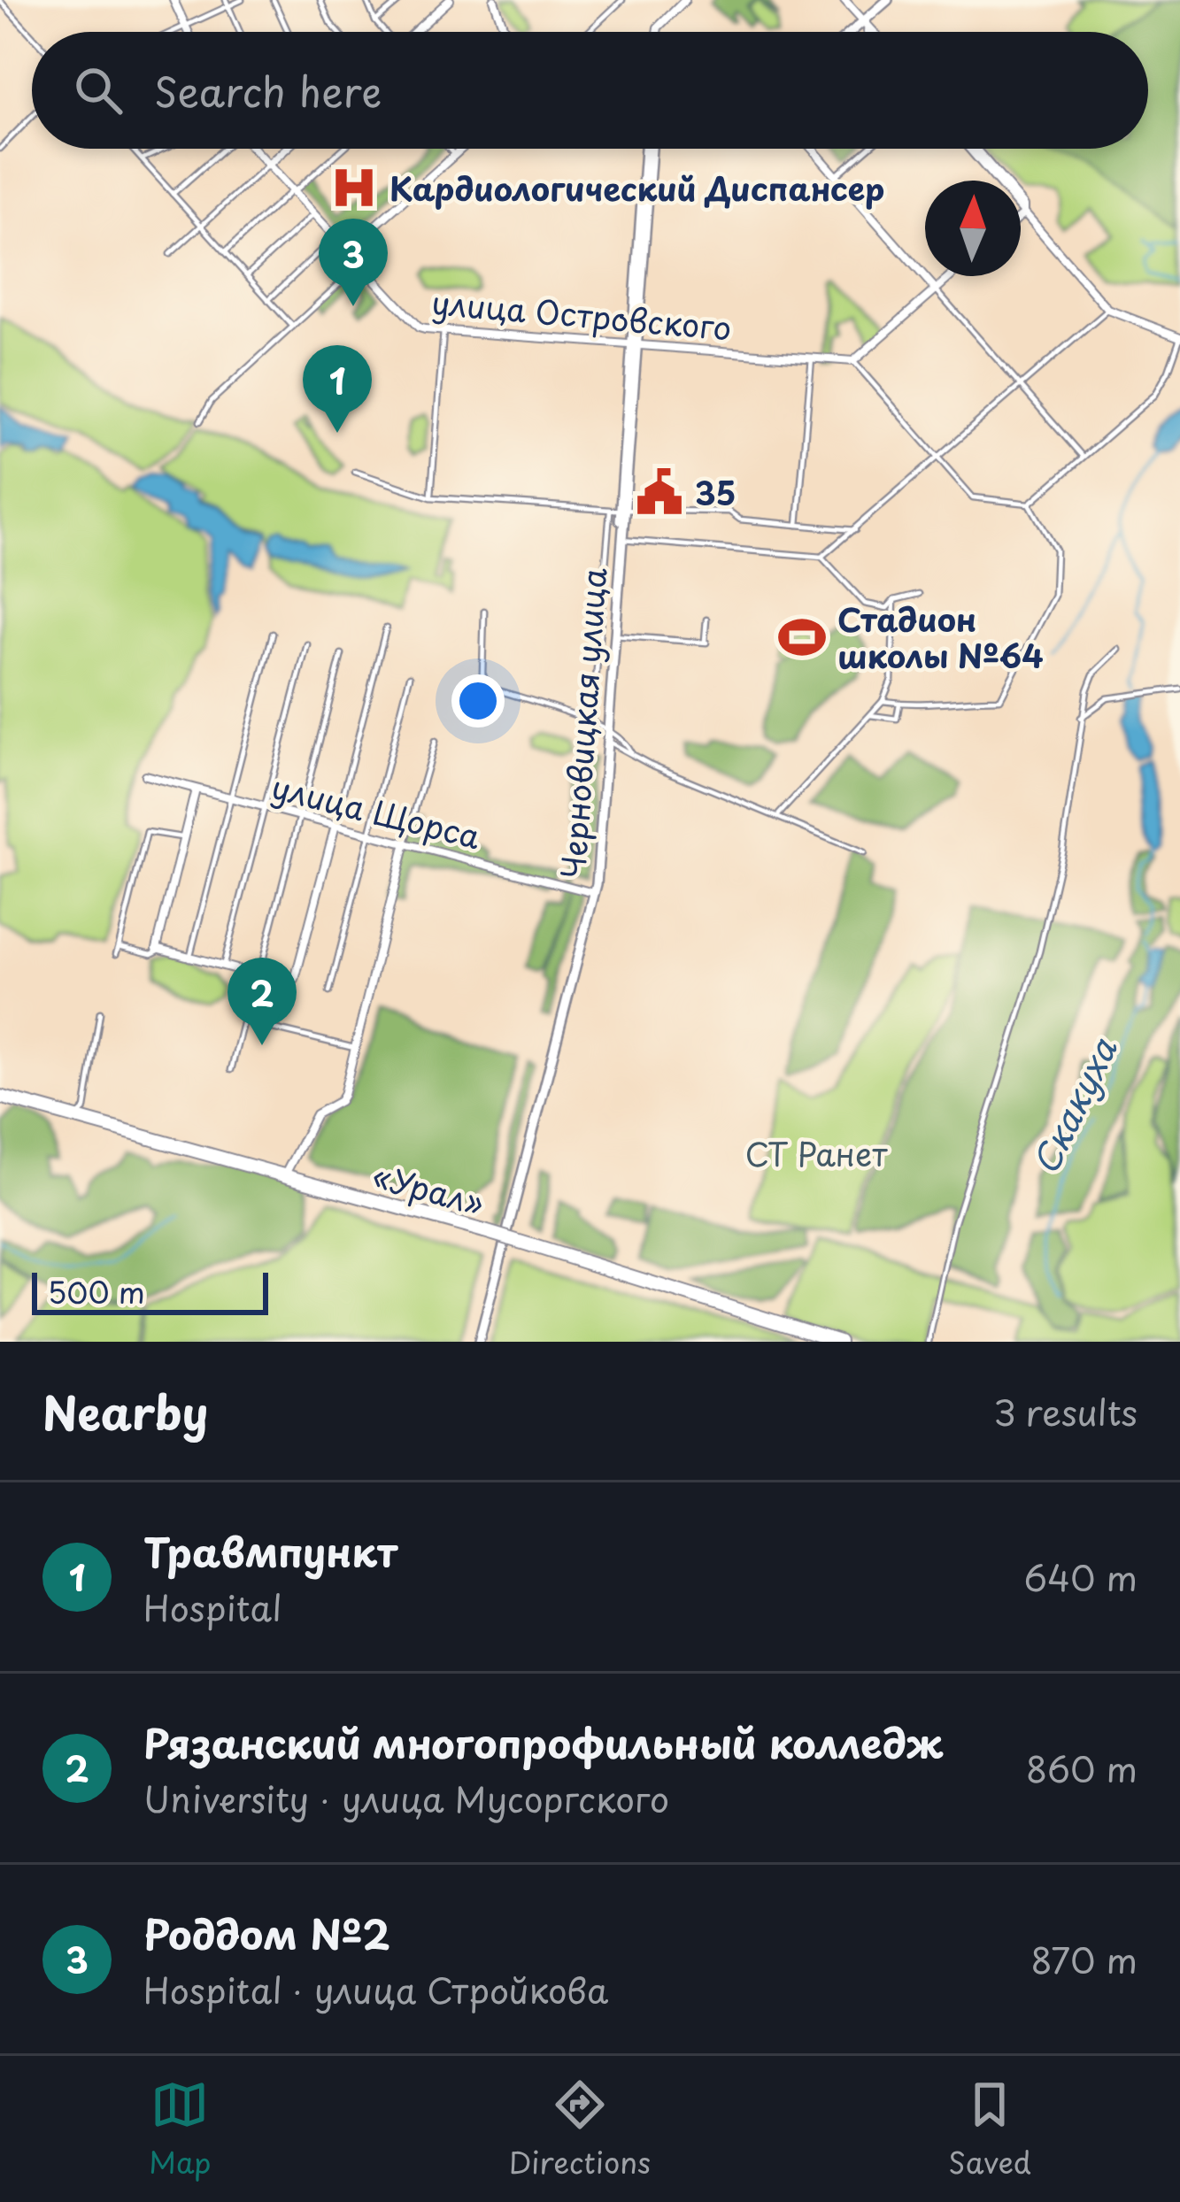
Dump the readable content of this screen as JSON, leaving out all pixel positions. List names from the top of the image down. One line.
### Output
{"streets":{"highway":["«Урал»"],"main road":["Черновицкая улица"],"street":["улица Островского","улица Щорса"]},"crossings":[["улица Островского","Черновицкая улица"],["Черновицкая улица","улица Щорса"]],"water":["Скакуха"],"parks":["СТ Ранет"],"places":{"hospital":["Кардиологический Диспансер"],"public building":["35"],"sports":["Стадион школы №64"]},"scale_bar":"500 m","north":"top","page":{"search":"Search here","pins":["3","1","2"],"scale":"500 m","heading":["Nearby","3 results"],"list":[{"mark":"1","name":"Травмпункт","note":"Hospital","value":"640 m"},{"mark":"2","name":"Рязанский многопрофильный колледж","note":"University · улица Мусоргского","value":"860 m"},{"mark":"3","name":"Роддом №2","note":"Hospital · улица Стройкова","value":"870 m"}],"nav":["Map","Directions","Saved"]}}
